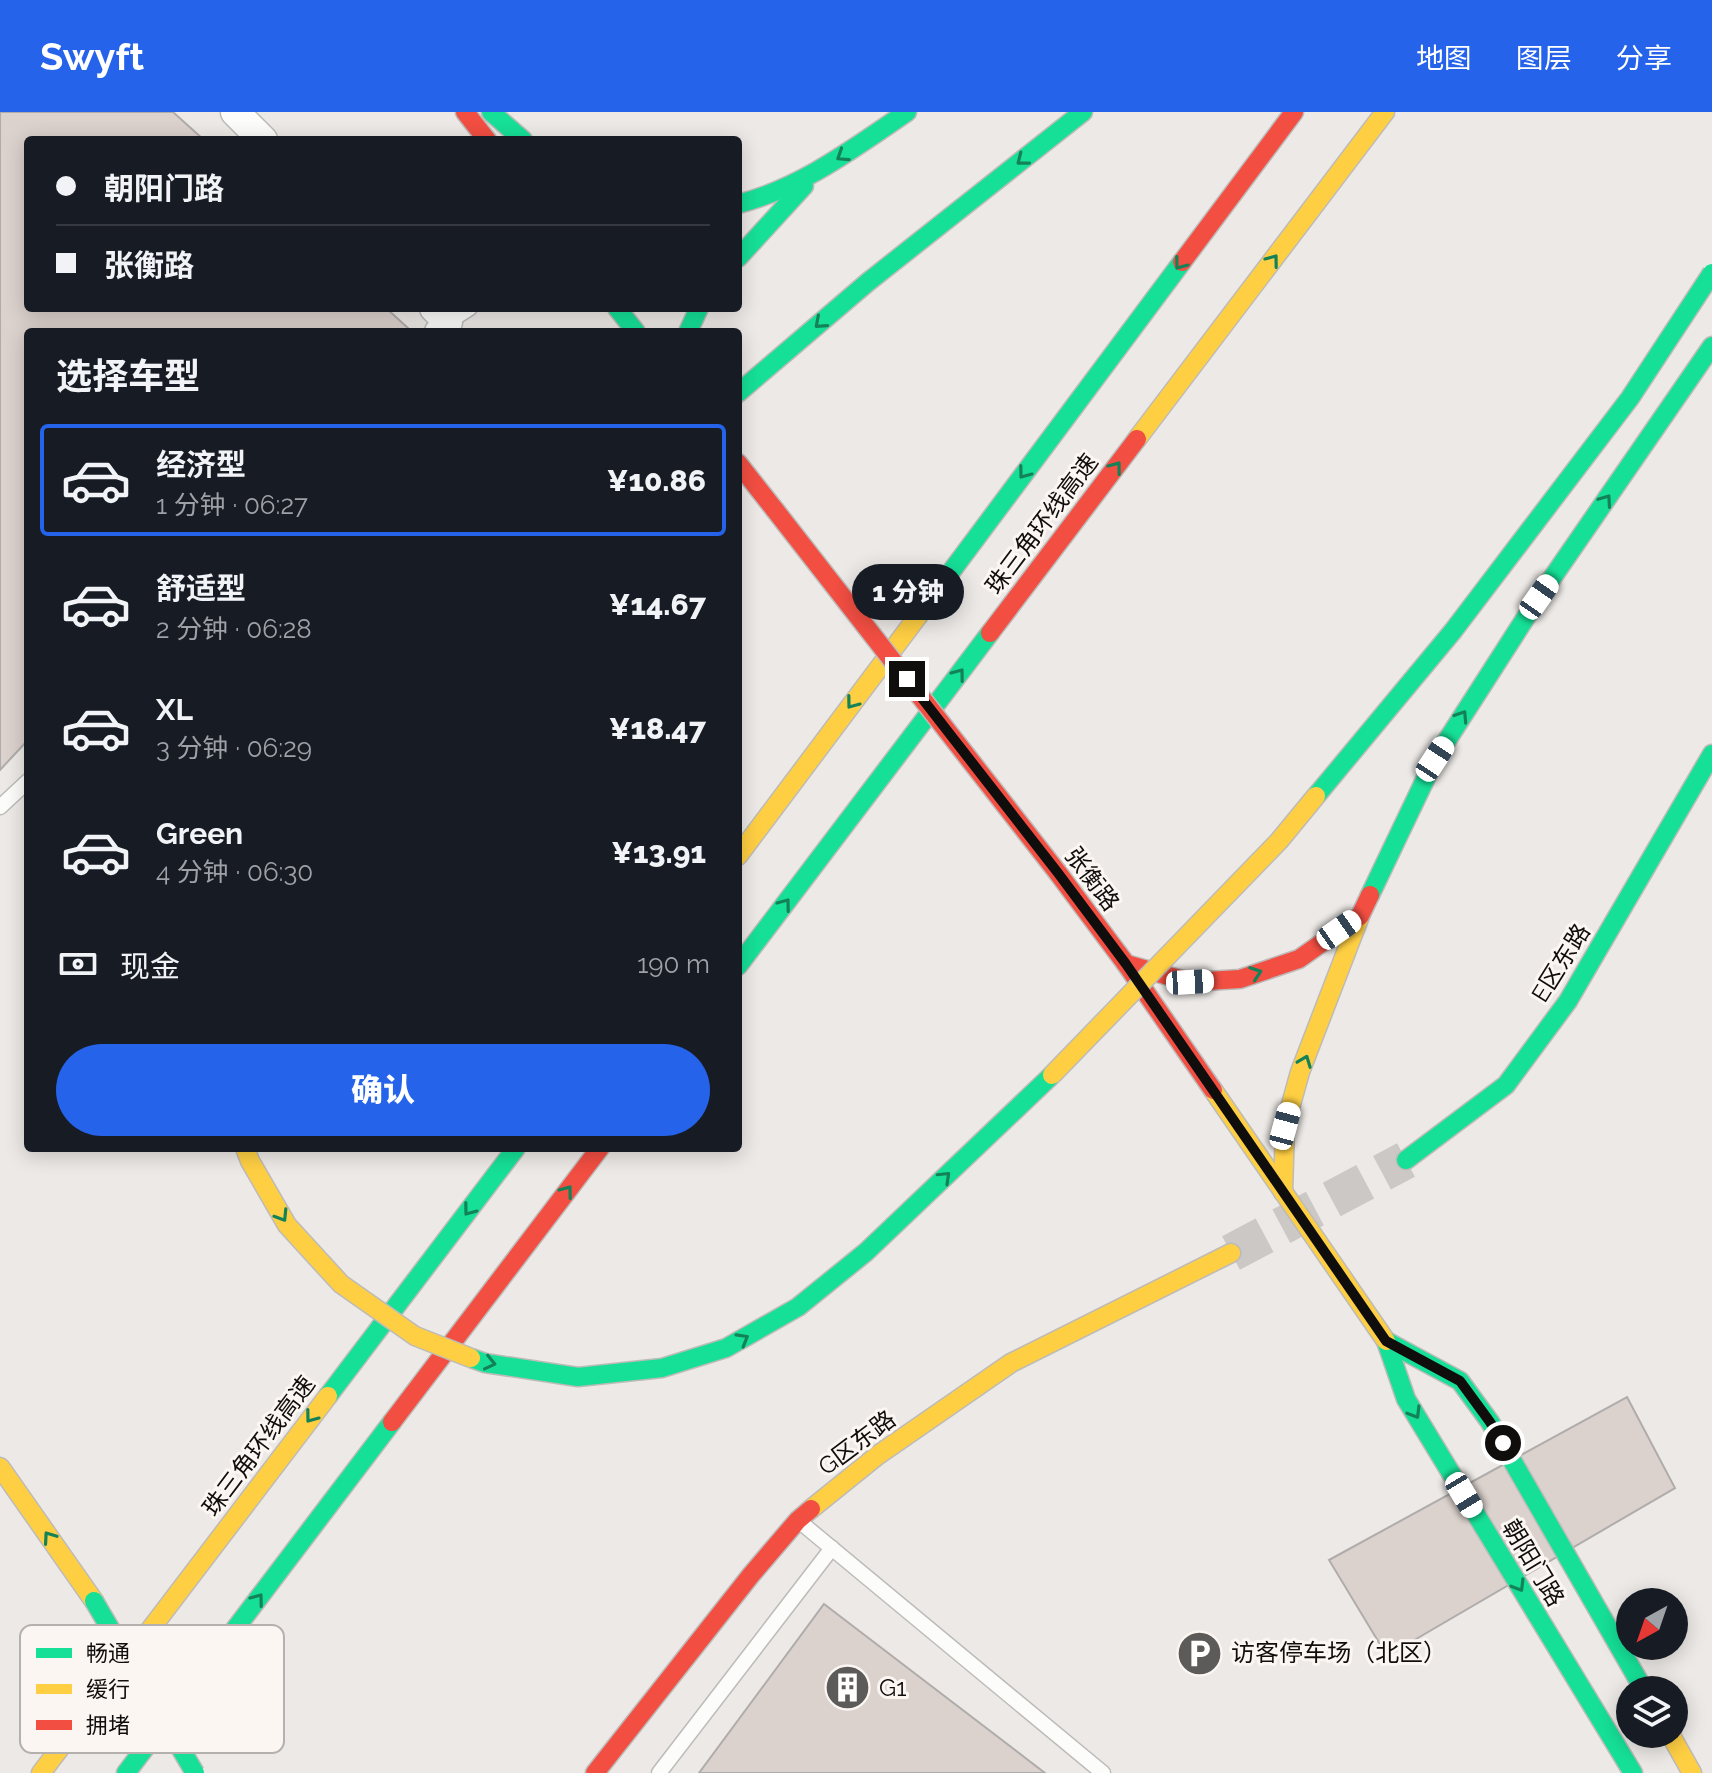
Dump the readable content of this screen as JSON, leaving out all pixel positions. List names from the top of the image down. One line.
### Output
{"streets":{"main road":["珠三角环线高速","张衡路","E区东路","G区东路","朝阳门路"]},"crossings":[["张衡路","朝阳门路"]],"places":{"parking":["访客停车场（北区）"],"building":["G1"]},"legend":["畅通","缓行","拥堵"],"north":"bottom left","page":{"header":"Swyft","nav":["地图","图层","分享"],"banner":["朝阳门路","张衡路"],"heading":"选择车型","list":[{"name":"经济型","note":"1 分钟 · 06:27","value":"¥10.86"},{"name":"舒适型","note":"2 分钟 · 06:28","value":"¥14.67"},{"name":"XL","note":"3 分钟 · 06:29","value":"¥18.47"},{"name":"Green","note":"4 分钟 · 06:30","value":"¥13.91"}],"bubble":"1 分钟","pay":["现金","190 m"],"buttons":"确认"}}
